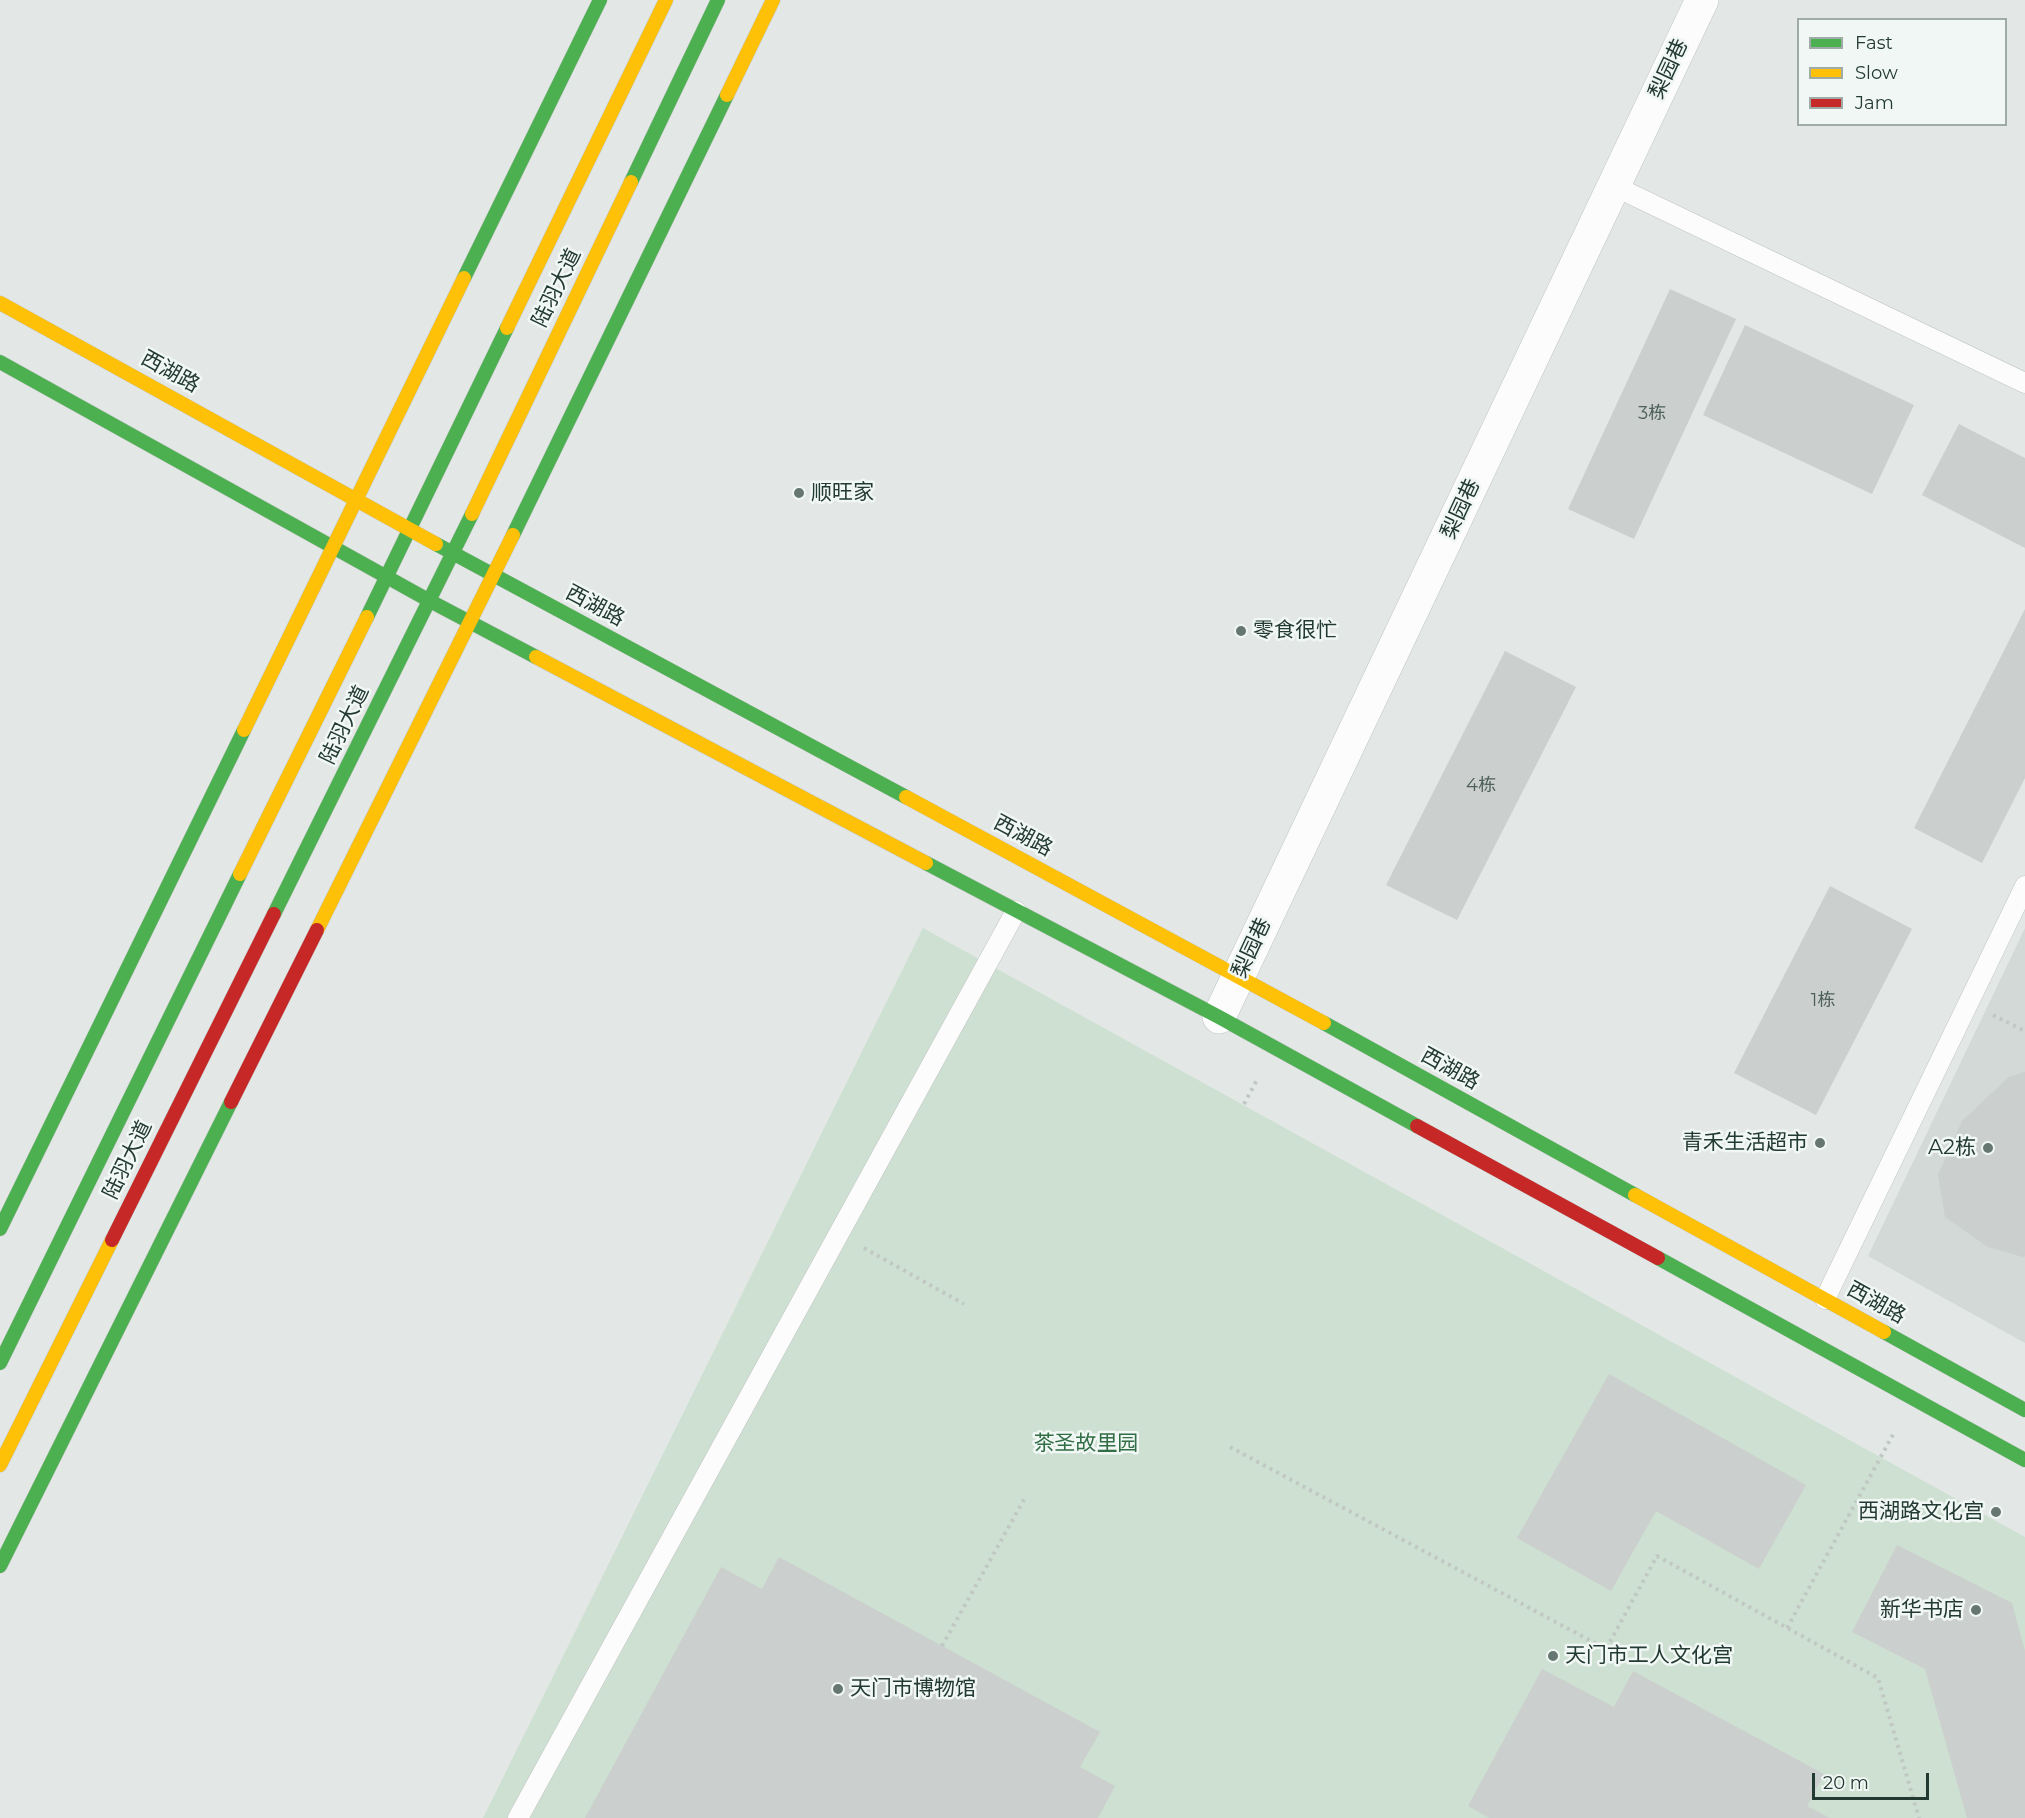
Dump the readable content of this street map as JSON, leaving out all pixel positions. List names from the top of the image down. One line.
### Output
{"streets":{"main road":["陆羽大道","西湖路"],"street":["梨园巷"]},"crossings":[["梨园巷","西湖路"],["陆羽大道","西湖路"]],"parks":["茶圣故里园"],"places":["顺旺家","零食很忙","青禾生活超市","A2栋","西湖路文化宫","新华书店","天门市工人文化宫","天门市博物馆"],"house_numbers":["3栋","4栋","1栋"],"legend":["Fast","Slow","Jam"],"scale_bar":"20 m"}
